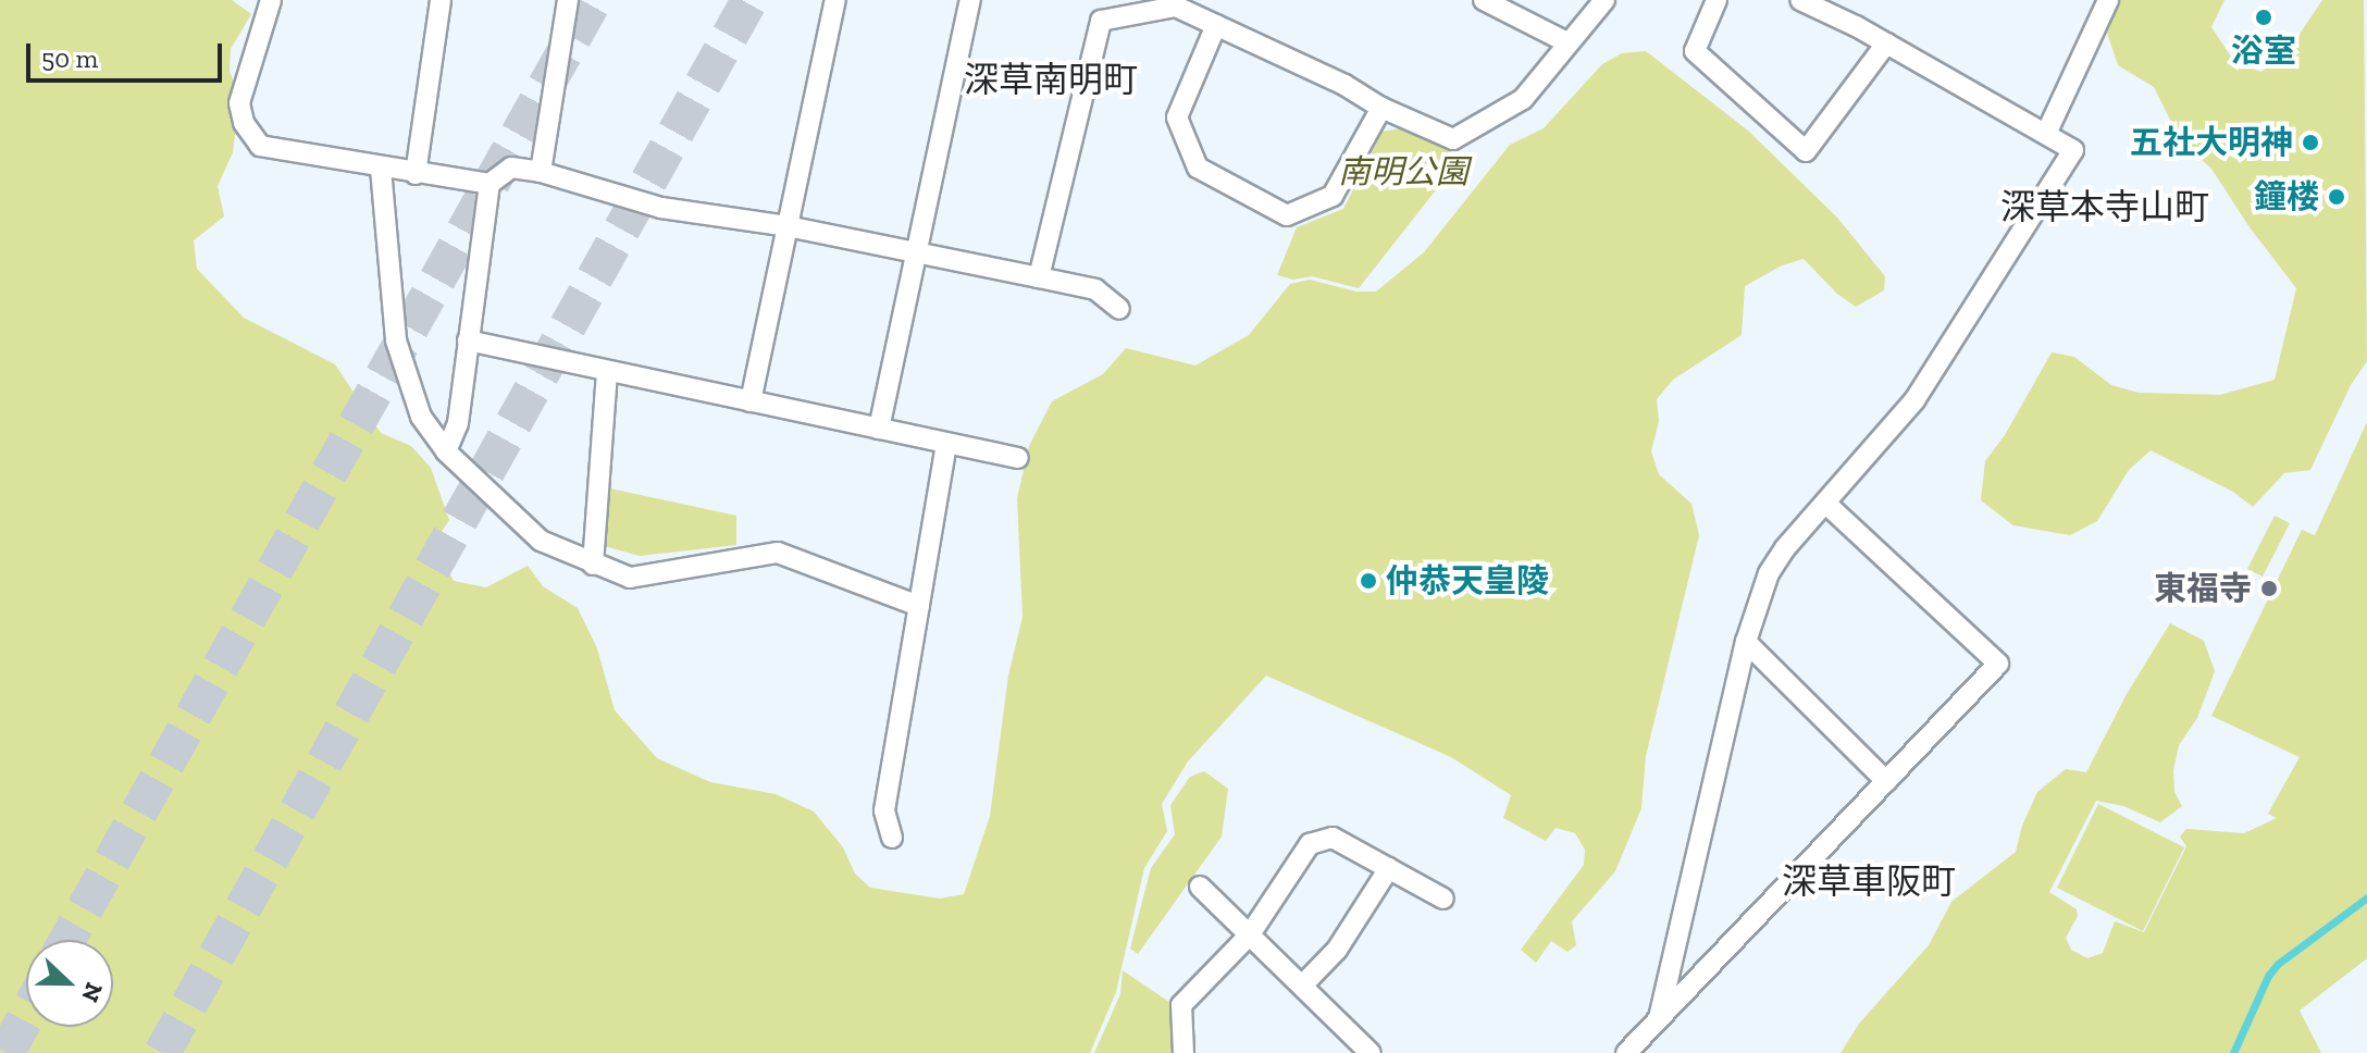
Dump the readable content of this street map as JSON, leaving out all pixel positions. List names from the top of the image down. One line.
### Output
{"districts":["深草南明町","深草本寺山町","深草車阪町"],"parks":["南明公園"],"places":["浴室","五社大明神","鐘楼","仲恭天皇陵","東福寺"],"scale_bar":"50 m","north":"right"}
